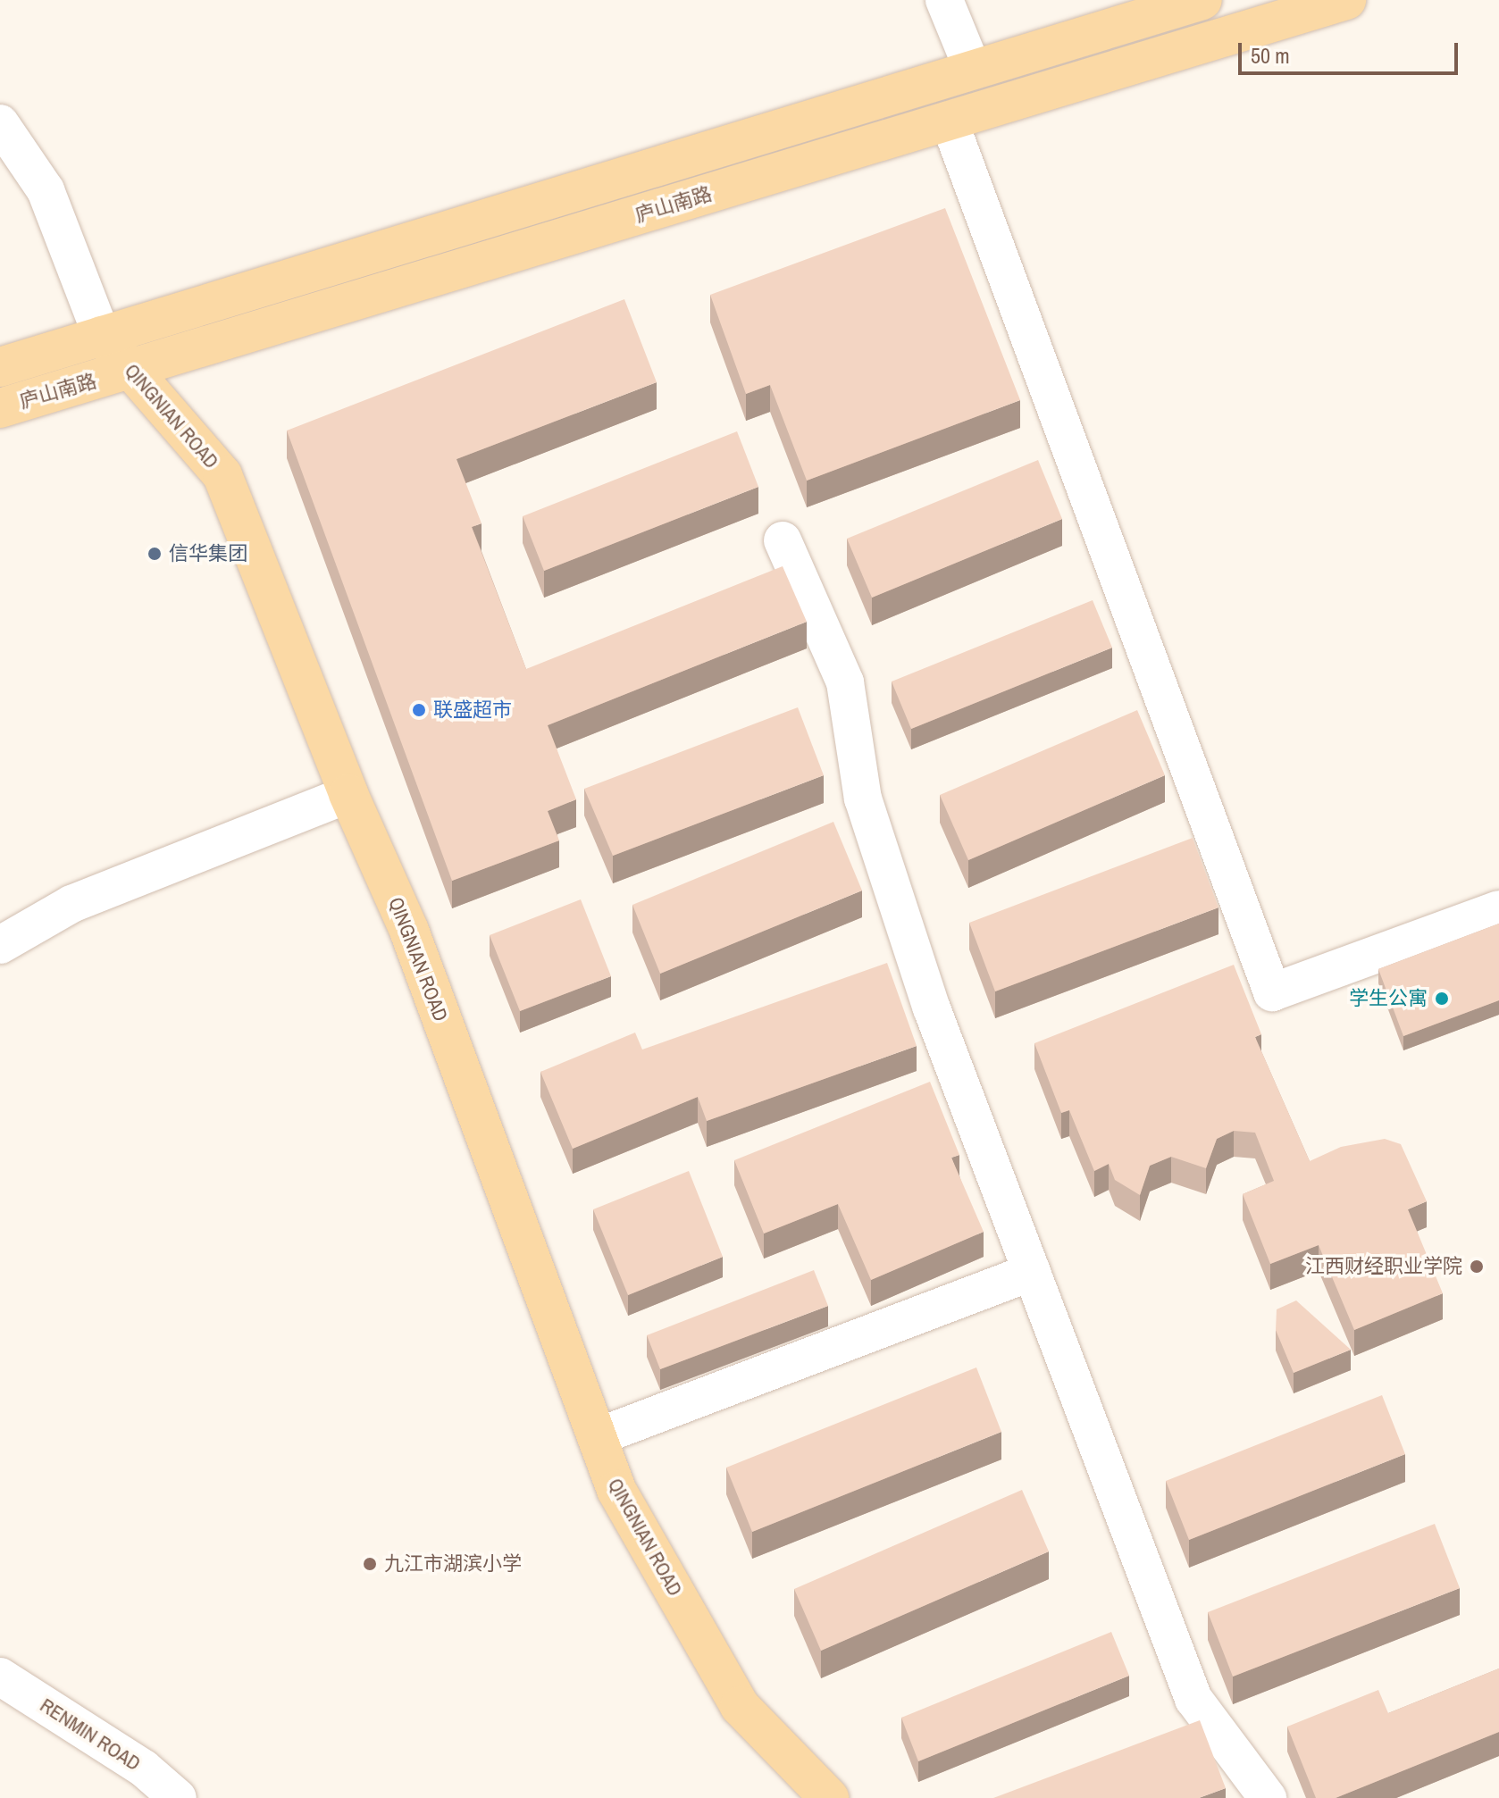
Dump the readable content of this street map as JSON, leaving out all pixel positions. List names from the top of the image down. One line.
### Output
{"streets":{"main road":["庐山南路","QINGNIAN ROAD"],"street":["RENMIN ROAD"]},"crossings":[["庐山南路","QINGNIAN ROAD"]],"places":["信华集团","联盛超市","学生公寓","江西财经职业学院","九江市湖滨小学"],"scale_bar":"50 m"}
